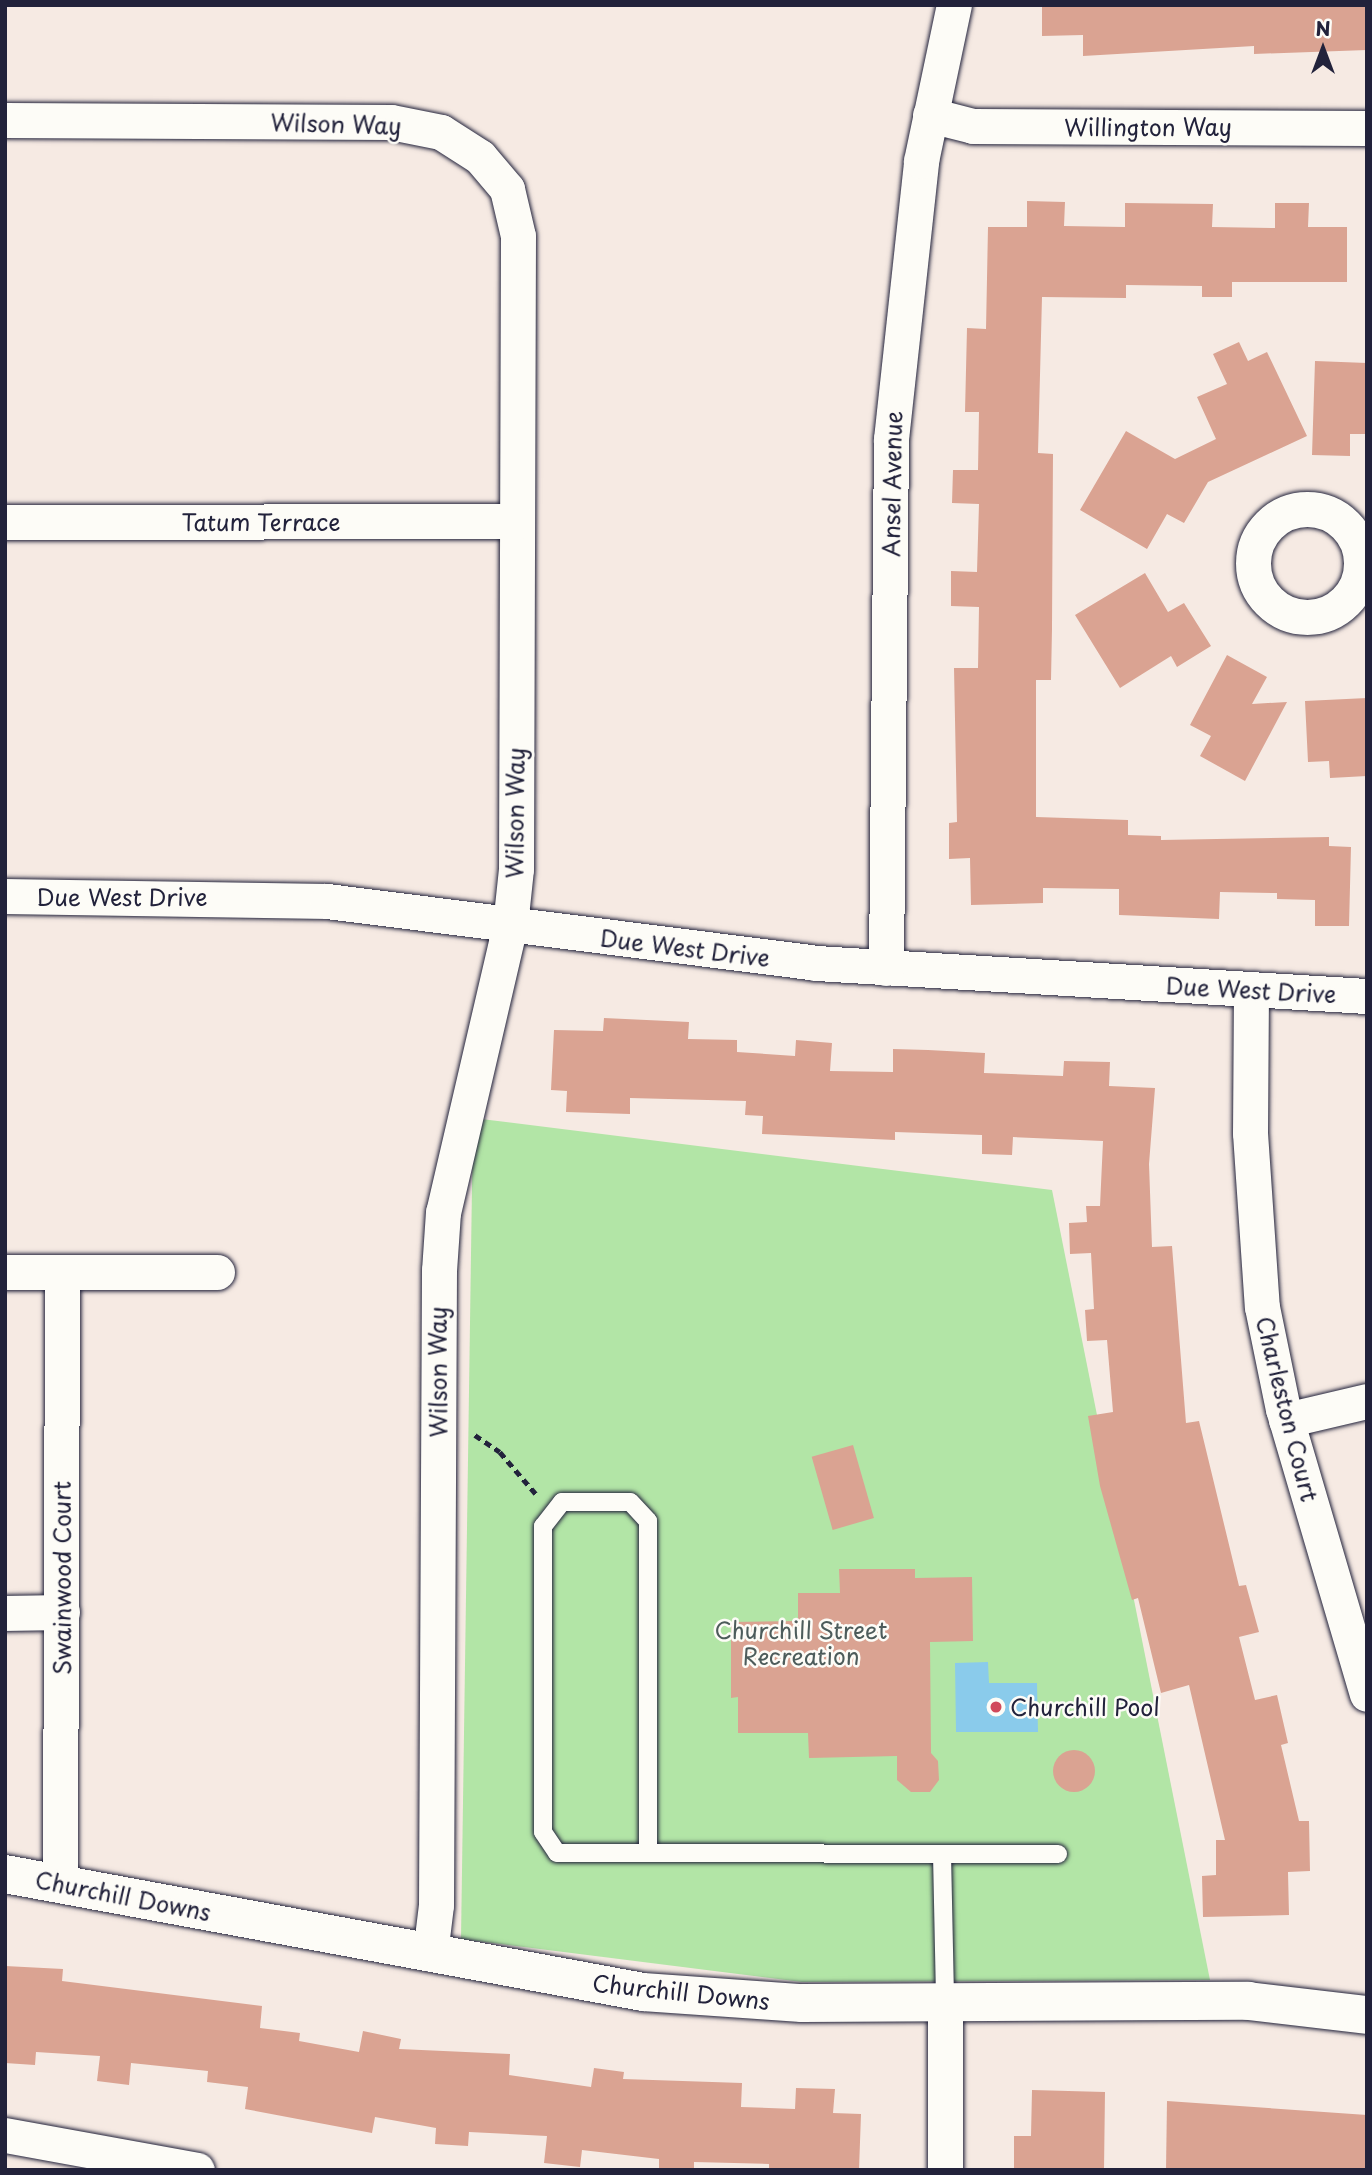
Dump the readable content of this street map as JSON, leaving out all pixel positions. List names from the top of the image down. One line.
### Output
{"streets":{"street":["Wilson Way","Willington Way","Ansel Avenue","Tatum Terrace","Due West Drive","Charleston Court","Swainwood Court","Churchill Downs"]},"crossings":[["Wilson Way","Tatum Terrace"],["Wilson Way","Due West Drive"],["Wilson Way","Churchill Downs"],["Willington Way","Ansel Avenue"],["Ansel Avenue","Due West Drive"],["Due West Drive","Charleston Court"],["Swainwood Court","Churchill Downs"]],"parks":["Churchill Street Recreation"],"places":["Churchill Pool"],"north":"top"}
